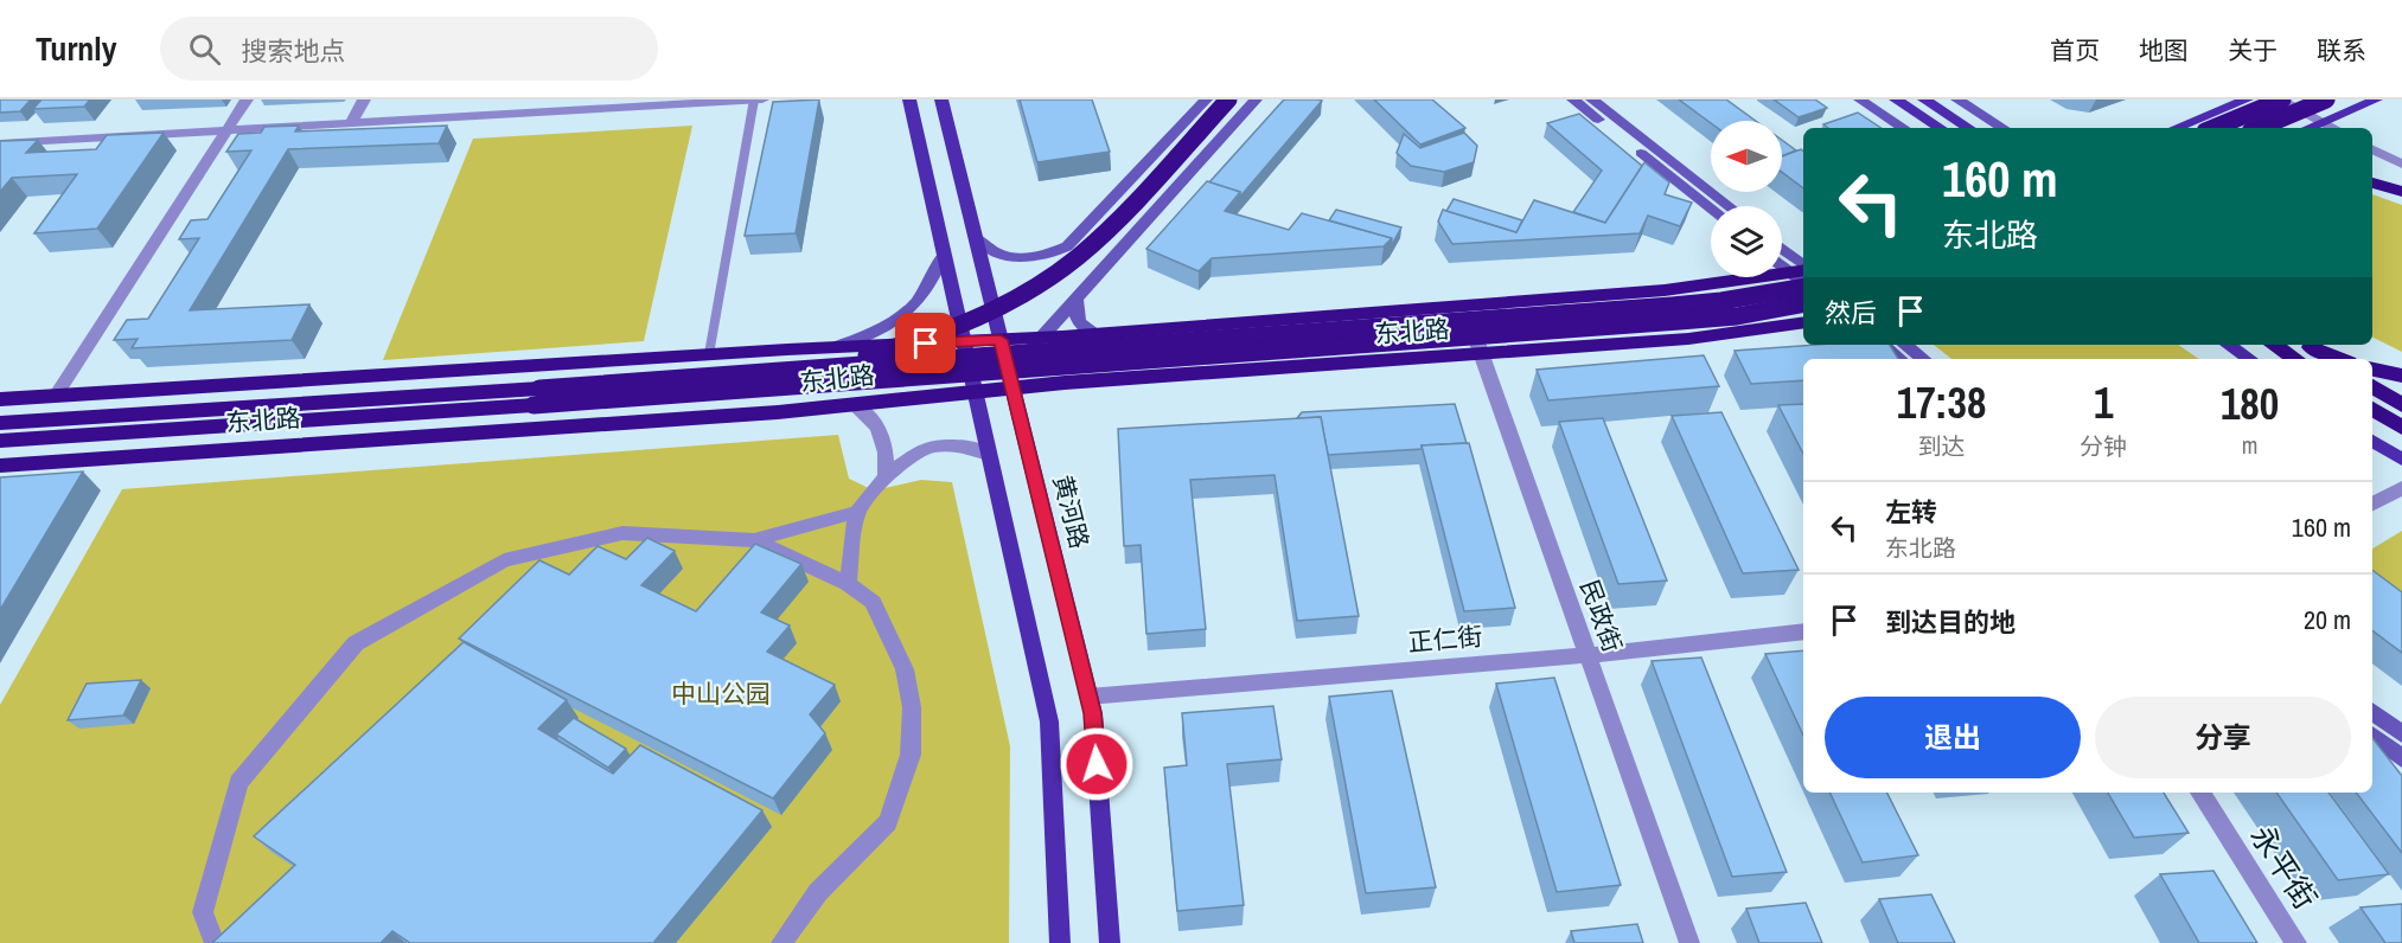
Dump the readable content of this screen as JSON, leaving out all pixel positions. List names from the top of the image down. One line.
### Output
{"streets":{"highway":["东北路"],"main road":["黄河路"],"street":["民政街","正仁街","永平街"]},"crossings":[["东北路","黄河路"],["东北路","民政街"],["黄河路","正仁街"],["民政街","正仁街"]],"parks":["中山公园"],"north":"left","page":{"header":"Turnly","search":"搜索地点","nav":["首页","地图","关于","联系"],"turn":["160 m","东北路"],"then":"然后","eta":["17:38","到达","1","分钟","180","m"],"list":[{"name":"左转","note":"东北路","value":"160 m"},{"name":"到达目的地","value":"20 m"}],"buttons":["退出","分享"]}}
